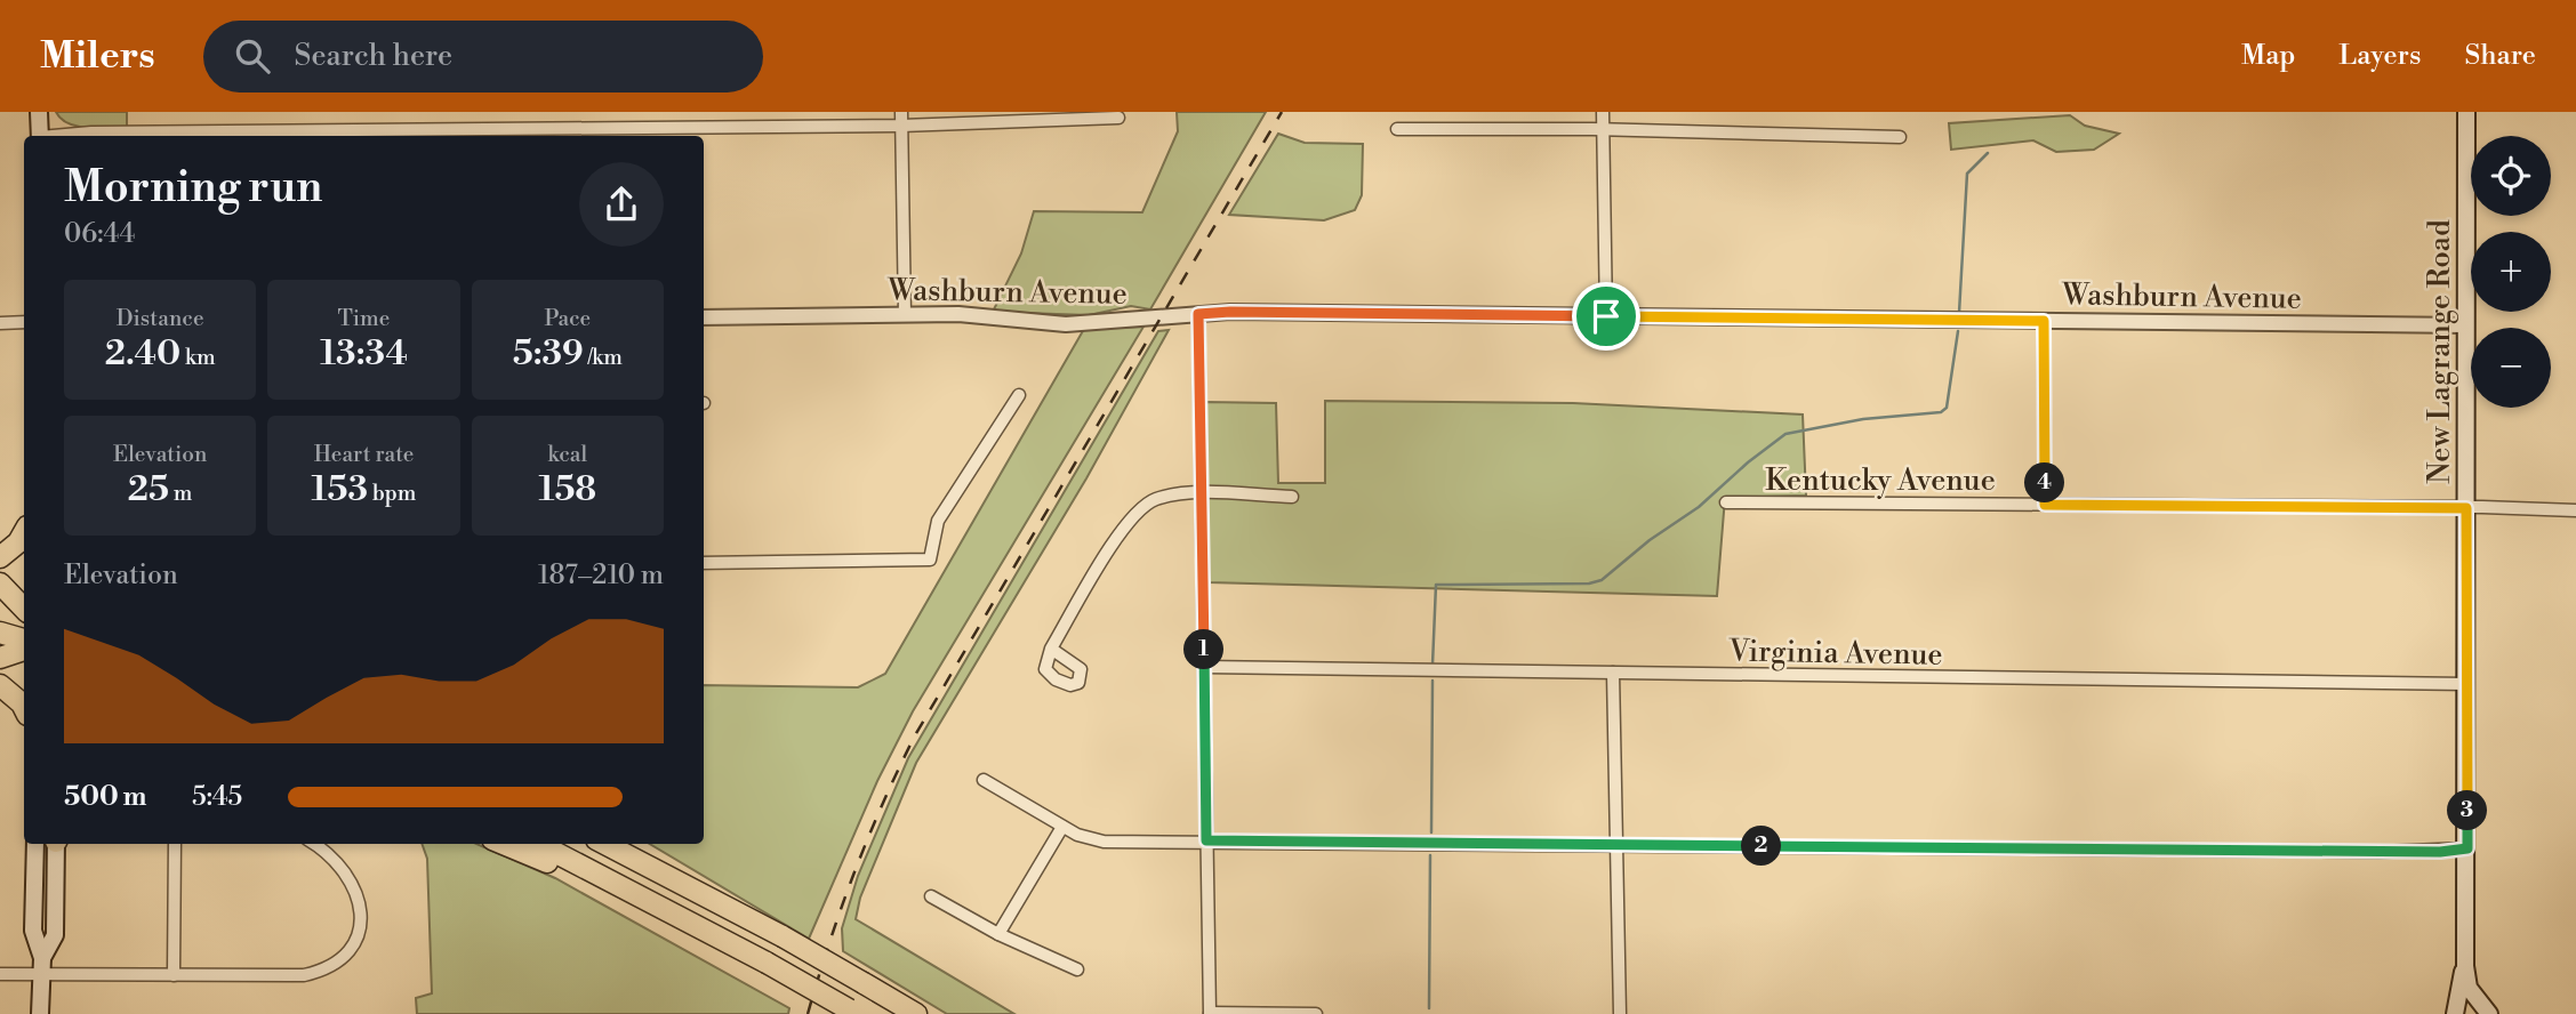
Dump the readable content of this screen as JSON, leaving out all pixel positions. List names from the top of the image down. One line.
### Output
{"streets":{"main road":["New Lagrange Road"],"street":["Washburn Avenue","Kentucky Avenue","Virginia Avenue"]},"crossings":[["Washburn Avenue","New Lagrange Road"],["New Lagrange Road","Kentucky Avenue"],["New Lagrange Road","Virginia Avenue"]],"page":{"header":"Milers","search":"Search here","nav":["Map","Layers","Share"],"map_buttons":["+","−"],"heading":["Morning run","06:44"],"stats":[["Distance","2.40 km"],["Time","13:34"],["Pace","5:39 /km"],["Elevation","25 m"],["Heart rate","153 bpm"],["kcal","158"]],"pins":["4","1","3","2"],"chart":["Elevation","187–210 m"],"list":[{"name":"500 m","note":"5:45"}]}}
